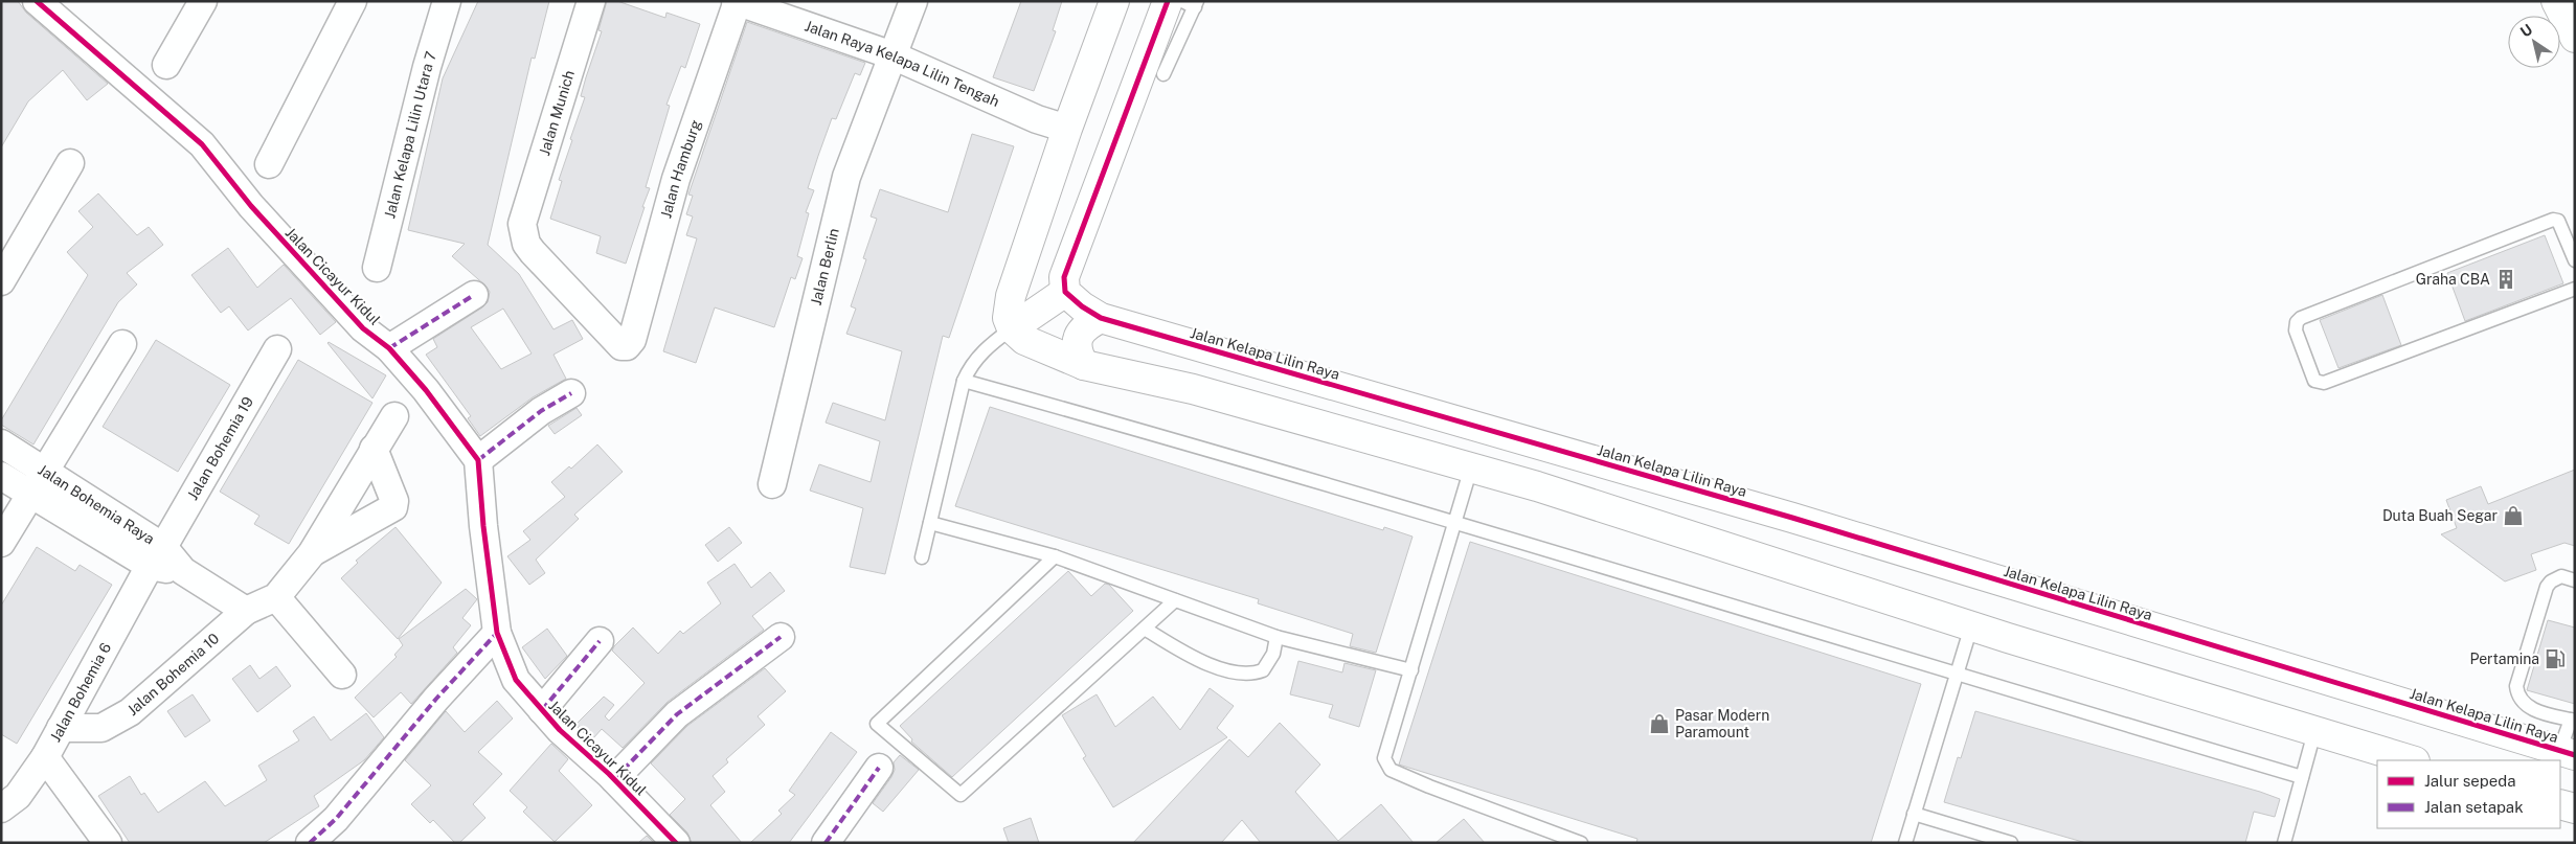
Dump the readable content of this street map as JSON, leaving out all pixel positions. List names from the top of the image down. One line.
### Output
{"streets":{"street":["Jalan Raya Kelapa Lilin Tengah","Jalan Munich","Jalan Kelapa Lilin Utara 7","Jalan Hamburg","Jalan Berlin","Jalan Cicayur Kidul","Jalan Kelapa Lilin Raya","Jalan Bohemia 19","Jalan Bohemia Raya","Jalan Bohemia 10","Jalan Bohemia 6"]},"crossings":[["Jalan Raya Kelapa Lilin Tengah","Jalan Hamburg"],["Jalan Raya Kelapa Lilin Tengah","Jalan Berlin"],["Jalan Munich","Jalan Hamburg"],["Jalan Bohemia 19","Jalan Bohemia Raya"],["Jalan Bohemia 19","Jalan Bohemia 6"],["Jalan Bohemia Raya","Jalan Bohemia 10"],["Jalan Bohemia Raya","Jalan Bohemia 6"],["Jalan Bohemia 10","Jalan Bohemia 6"]],"places":{"building":["Graha CBA"],"shop":["Duta Buah Segar","Pasar Modern Paramount"],"fuel station":["Pertamina"]},"legend":["Jalur sepeda","Jalan setapak"],"north":"top left"}
